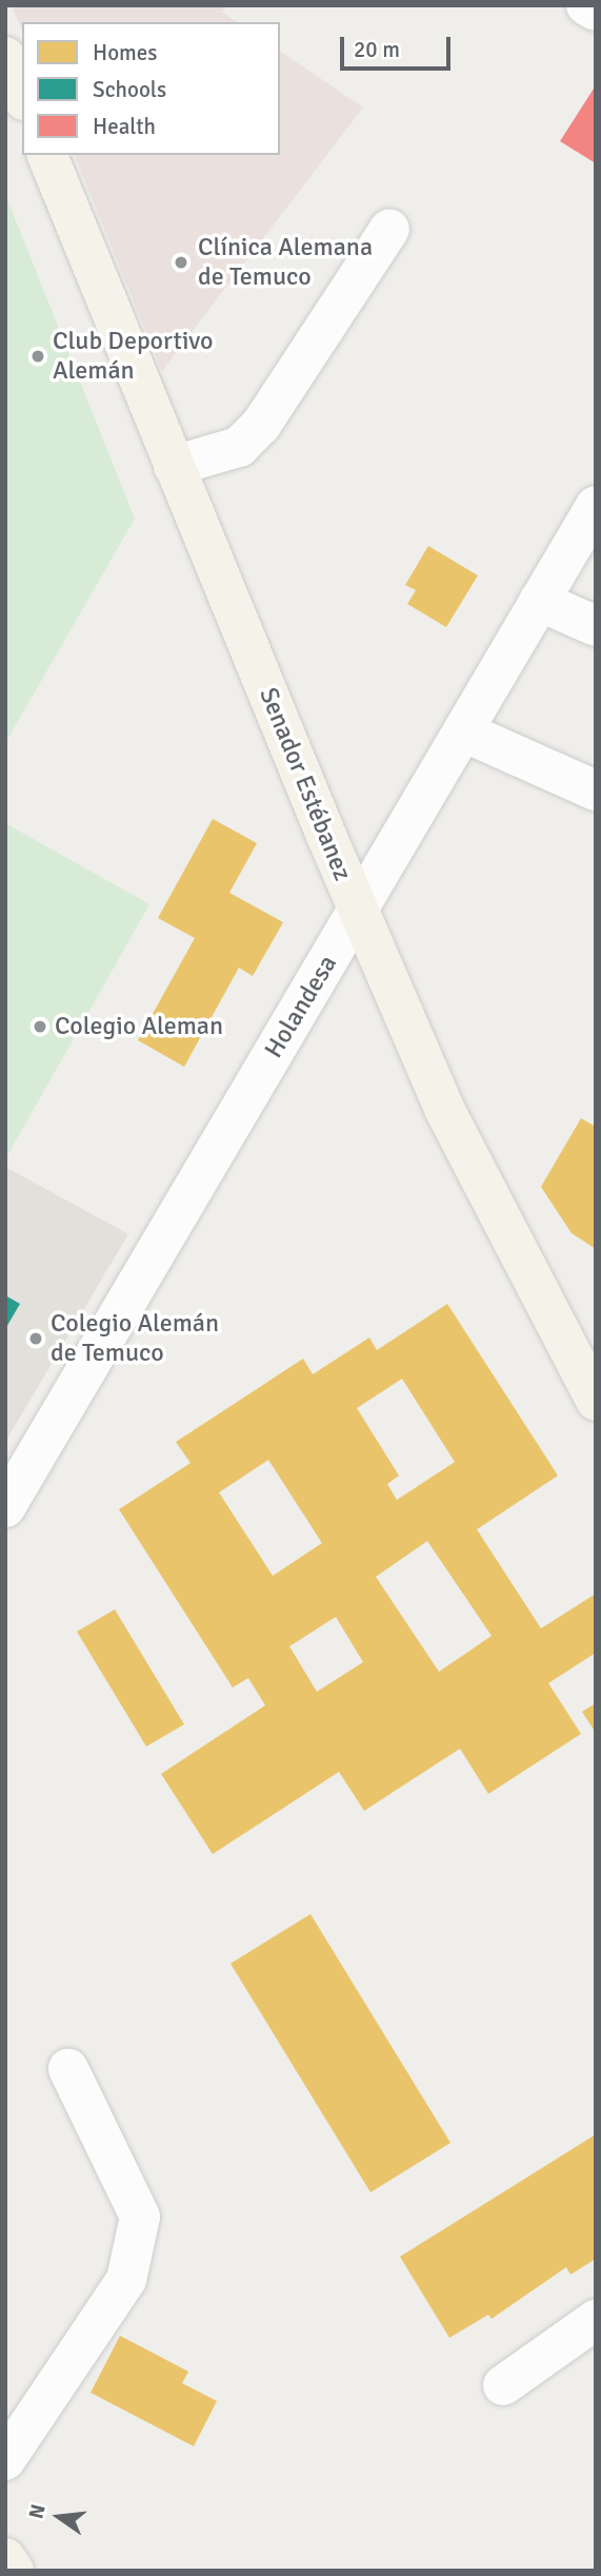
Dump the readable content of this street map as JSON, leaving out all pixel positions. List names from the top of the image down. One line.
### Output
{"streets":{"main road":["Senador Estébanez"],"street":["Holandesa"]},"crossings":[["Senador Estébanez","Holandesa"]],"places":["Clínica Alemana de Temuco","Club Deportivo Alemán","Colegio Aleman","Colegio Alemán de Temuco"],"legend":["Homes","Schools","Health"],"scale_bar":"20 m","north":"left"}
